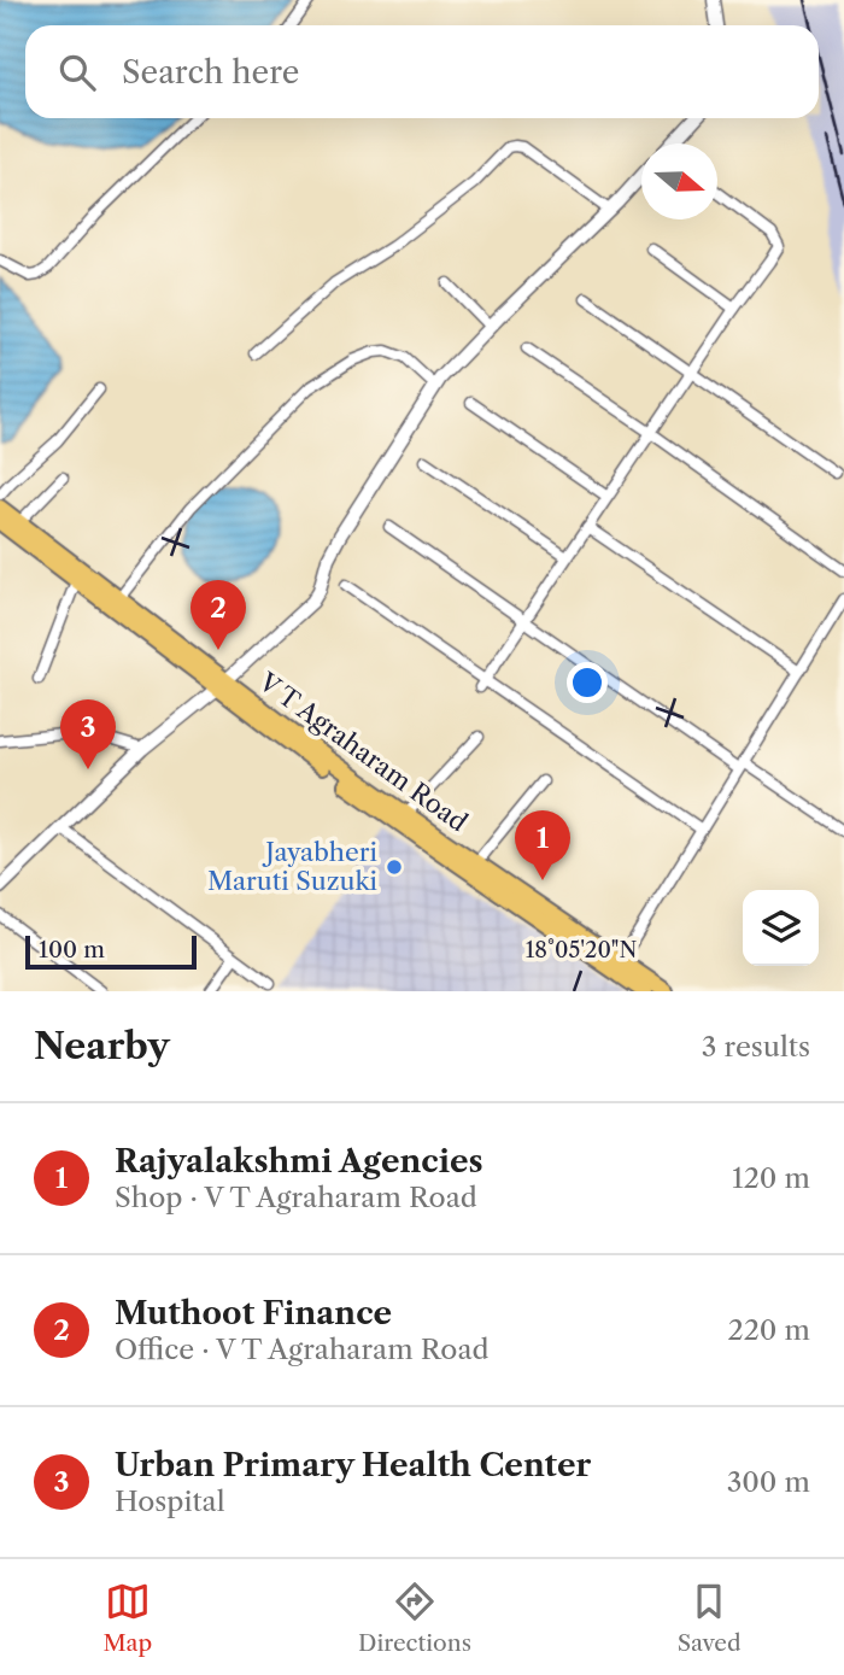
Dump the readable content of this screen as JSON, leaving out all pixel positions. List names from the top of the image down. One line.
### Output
{"streets":{"main road":["V T Agraharam Road"]},"places":["Jayabheri Maruti Suzuki"],"scale_bar":"100 m","north":"right","page":{"search":"Search here","pins":["2","3","1"],"scale":"100 m","heading":["Nearby","3 results"],"list":[{"mark":"1","name":"Rajyalakshmi Agencies","note":"Shop · V T Agraharam Road","value":"120 m"},{"mark":"2","name":"Muthoot Finance","note":"Office · V T Agraharam Road","value":"220 m"},{"mark":"3","name":"Urban Primary Health Center","note":"Hospital","value":"300 m"}],"nav":["Map","Directions","Saved"]},"coordinates":["18°05'20\"N"]}
